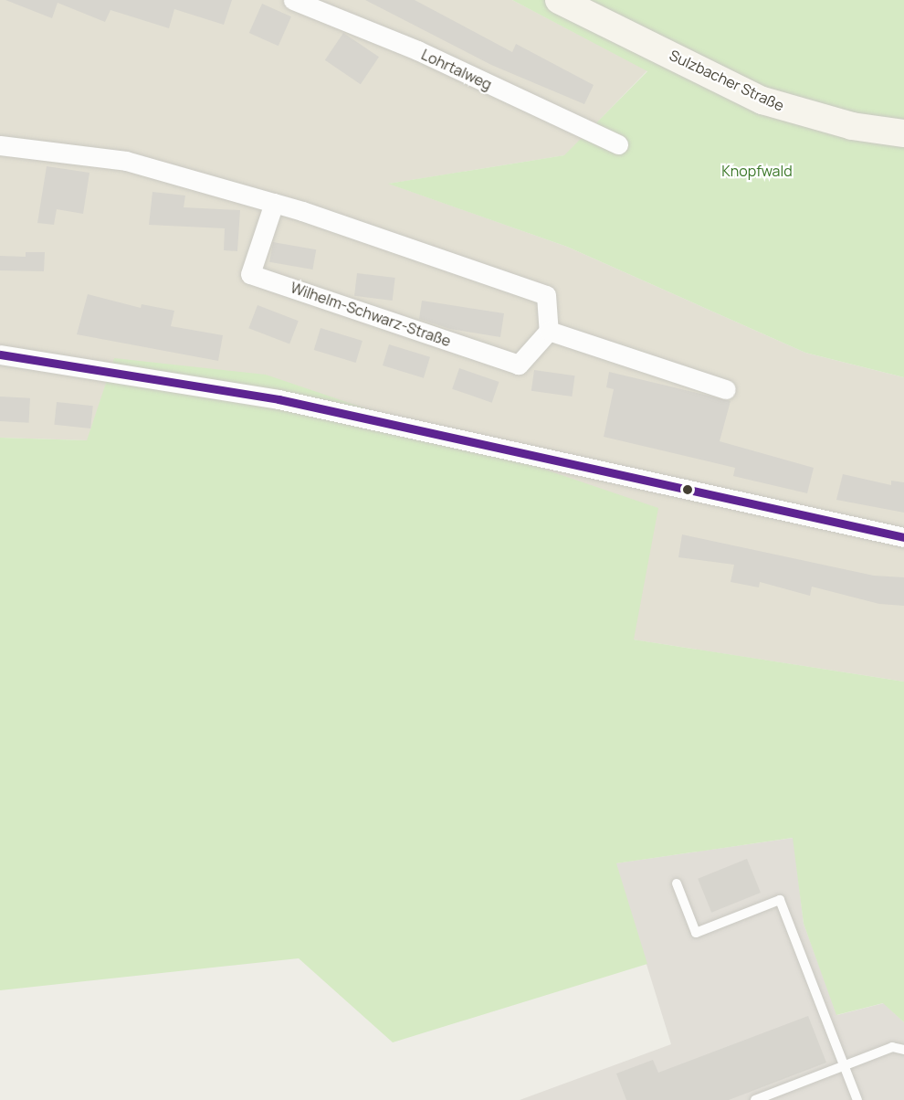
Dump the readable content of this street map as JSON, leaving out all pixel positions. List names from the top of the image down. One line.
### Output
{"streets":{"main road":["Sulzbacher Straße"],"street":["Lohrtalweg","Wilhelm-Schwarz-Straße"]},"parks":["Knopfwald"]}
